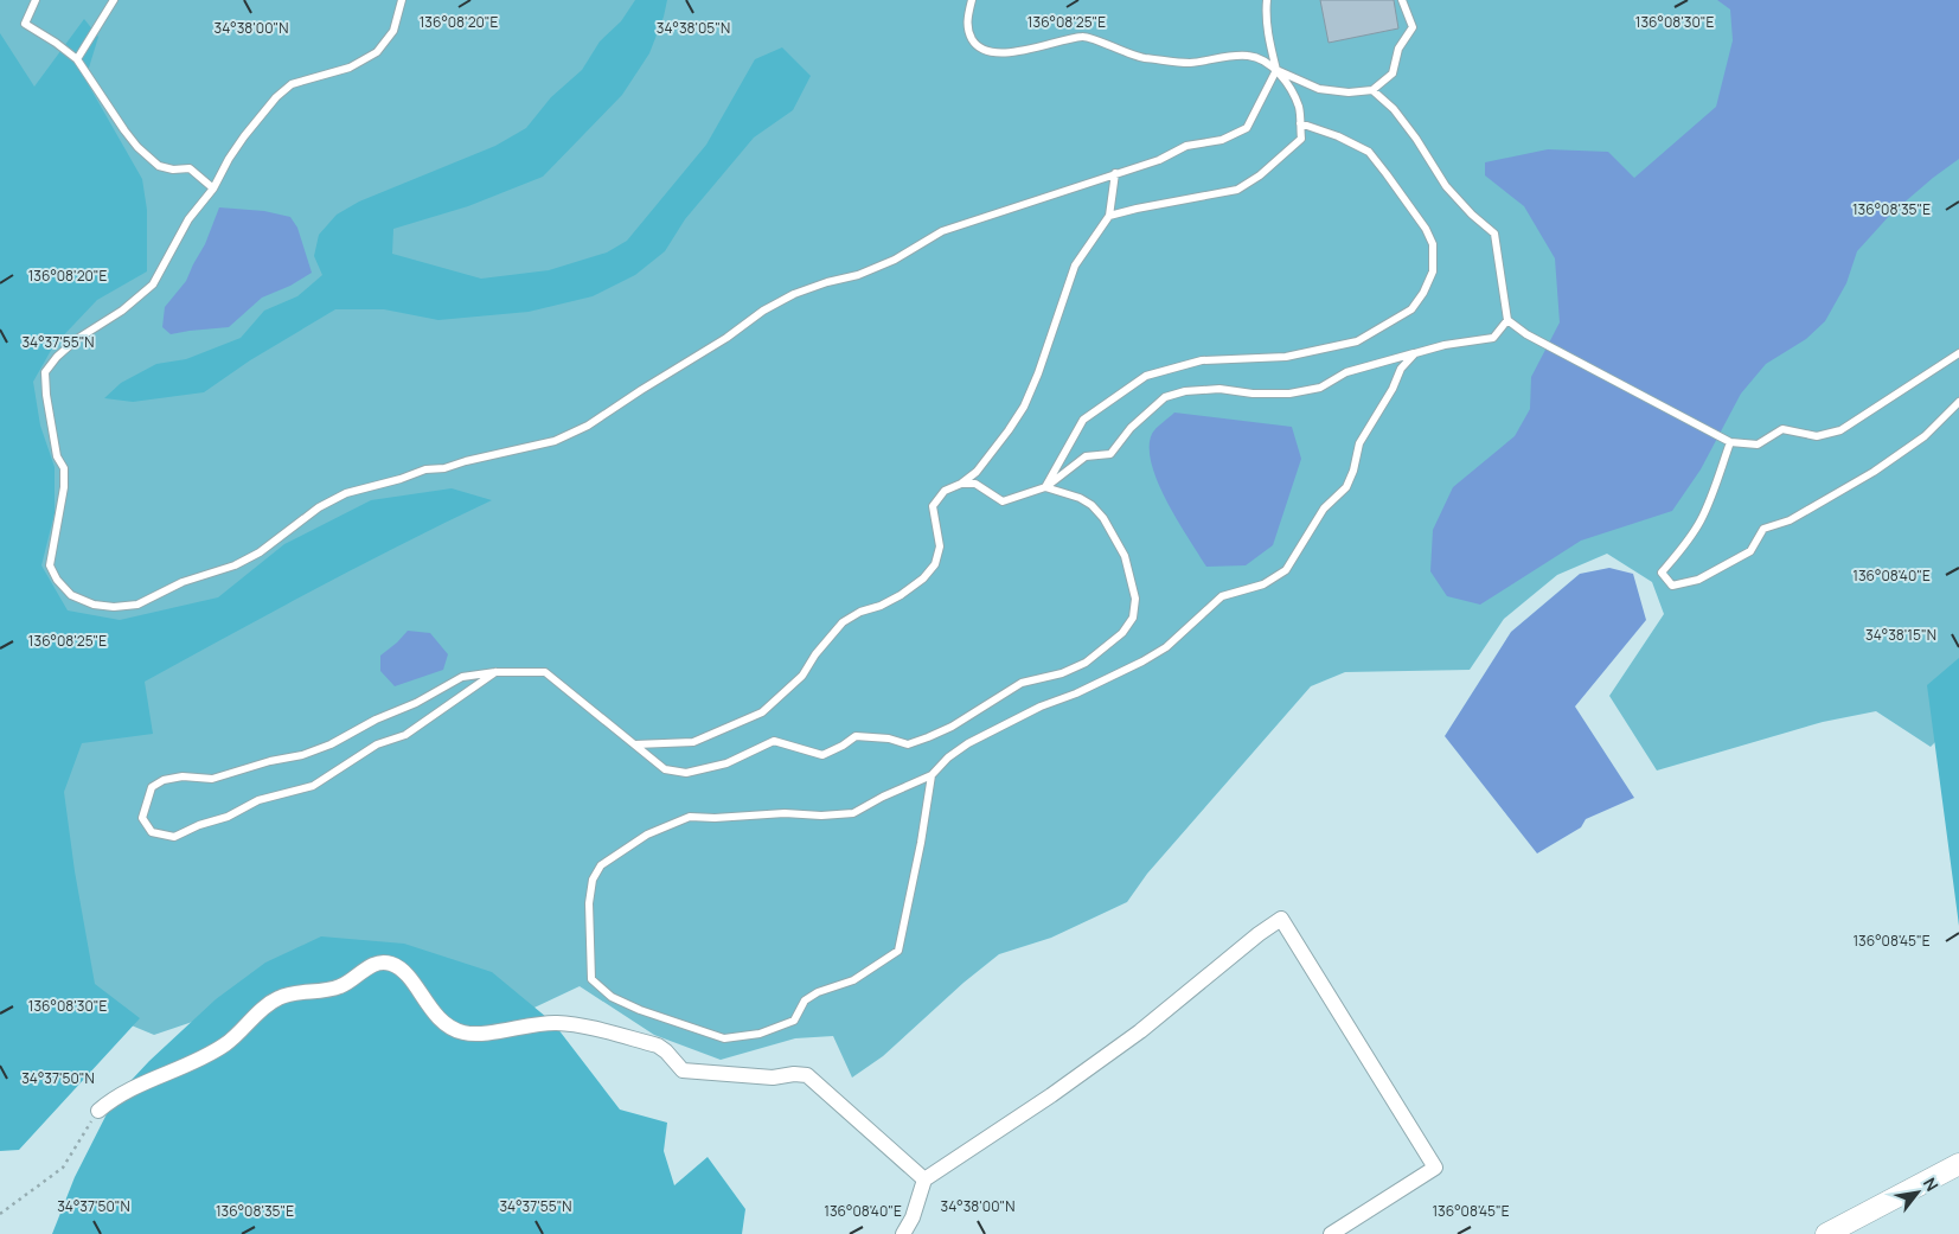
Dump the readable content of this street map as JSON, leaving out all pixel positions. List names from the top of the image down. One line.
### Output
{"north":"top right","coordinates":["136°08'20\"E","136°08'25\"E","136°08'30\"E","34°38'00\"N","34°38'05\"N","136°08'35\"E","34°37'55\"N","136°08'40\"E","34°38'15\"N","136°08'45\"E","34°37'50\"N"]}
